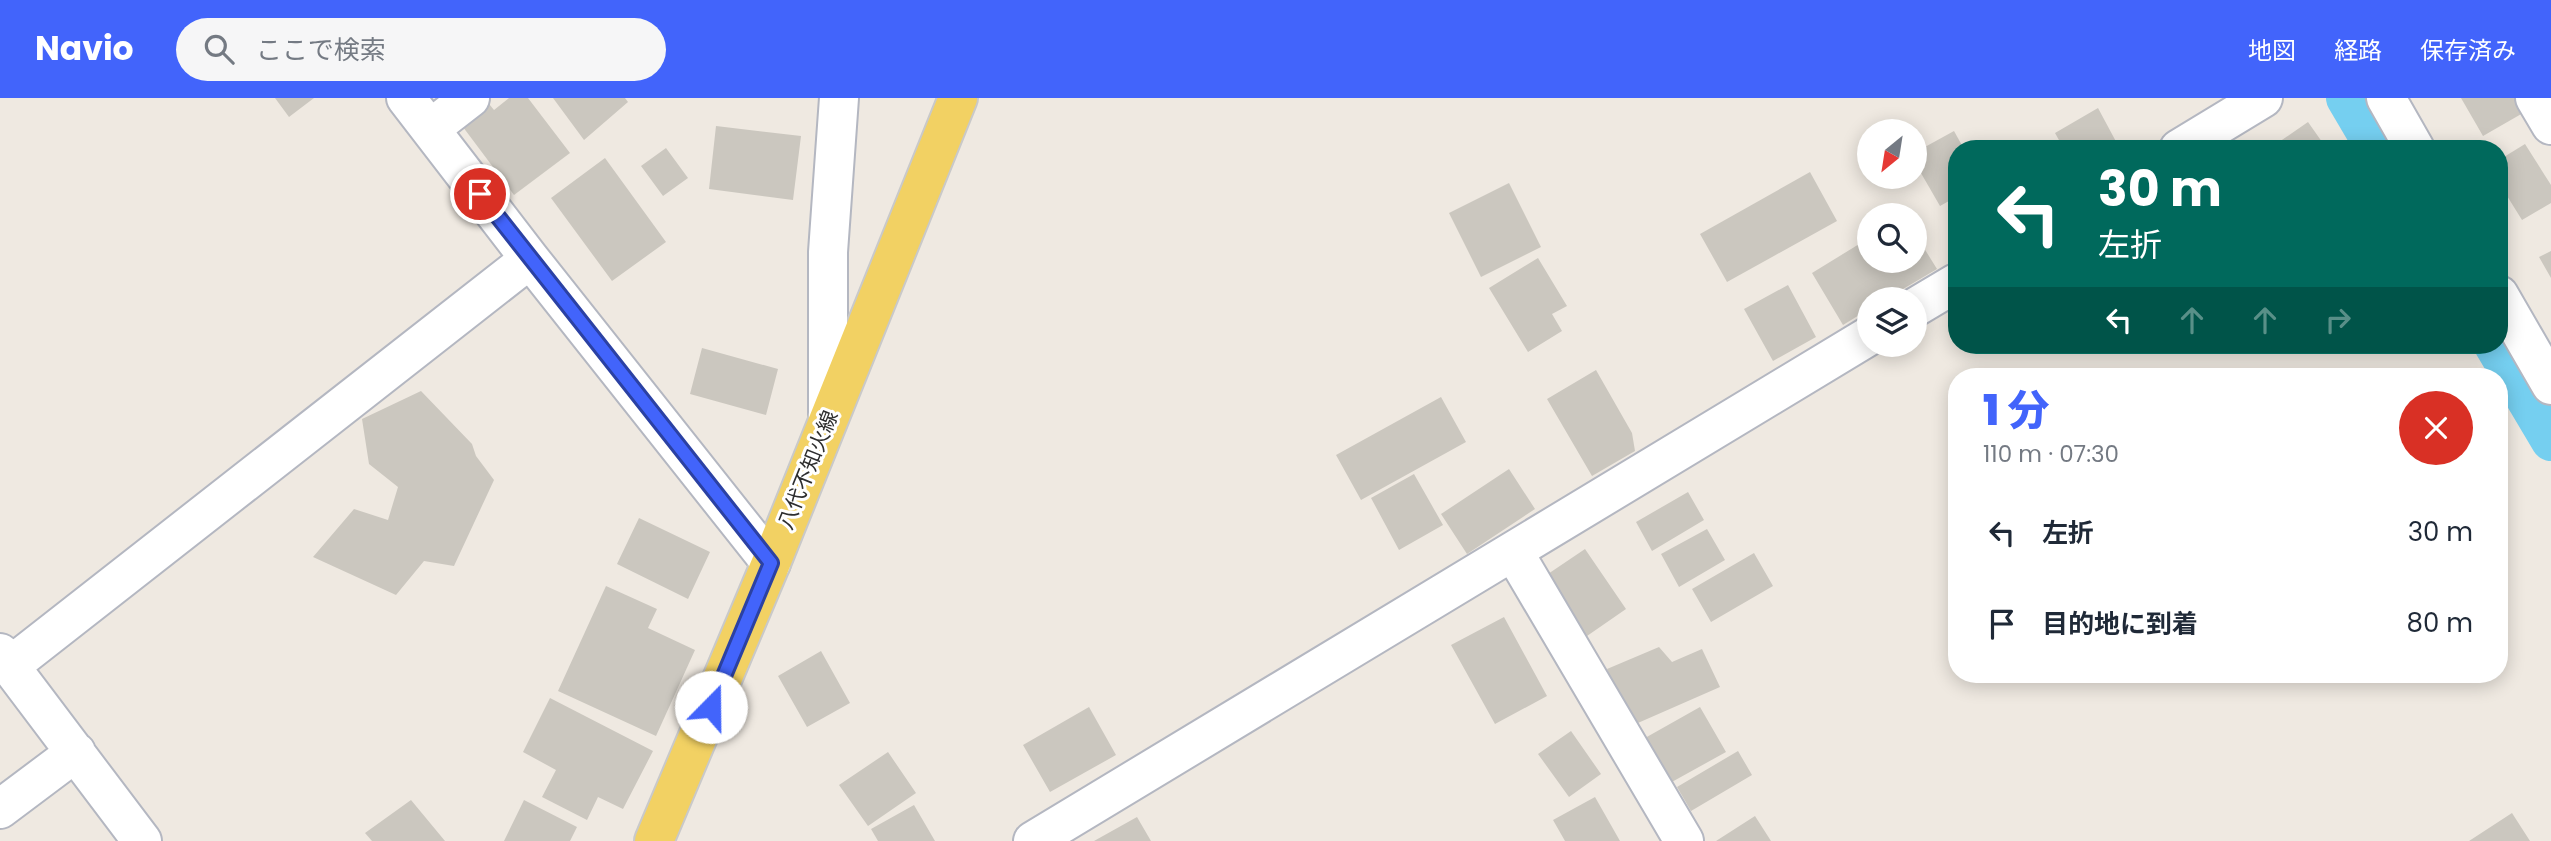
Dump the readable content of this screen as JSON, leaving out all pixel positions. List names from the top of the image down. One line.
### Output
{"streets":{"main road":["八代不知火線"]},"north":"bottom left","page":{"header":"Navio","search":"ここで検索","nav":["地図","経路","保存済み"],"turn":["30 m","左折"],"heading":["1 分","110 m · 07:30"],"list":[{"name":"左折","value":"30 m"},{"name":"目的地に到着","value":"80 m"}]}}
